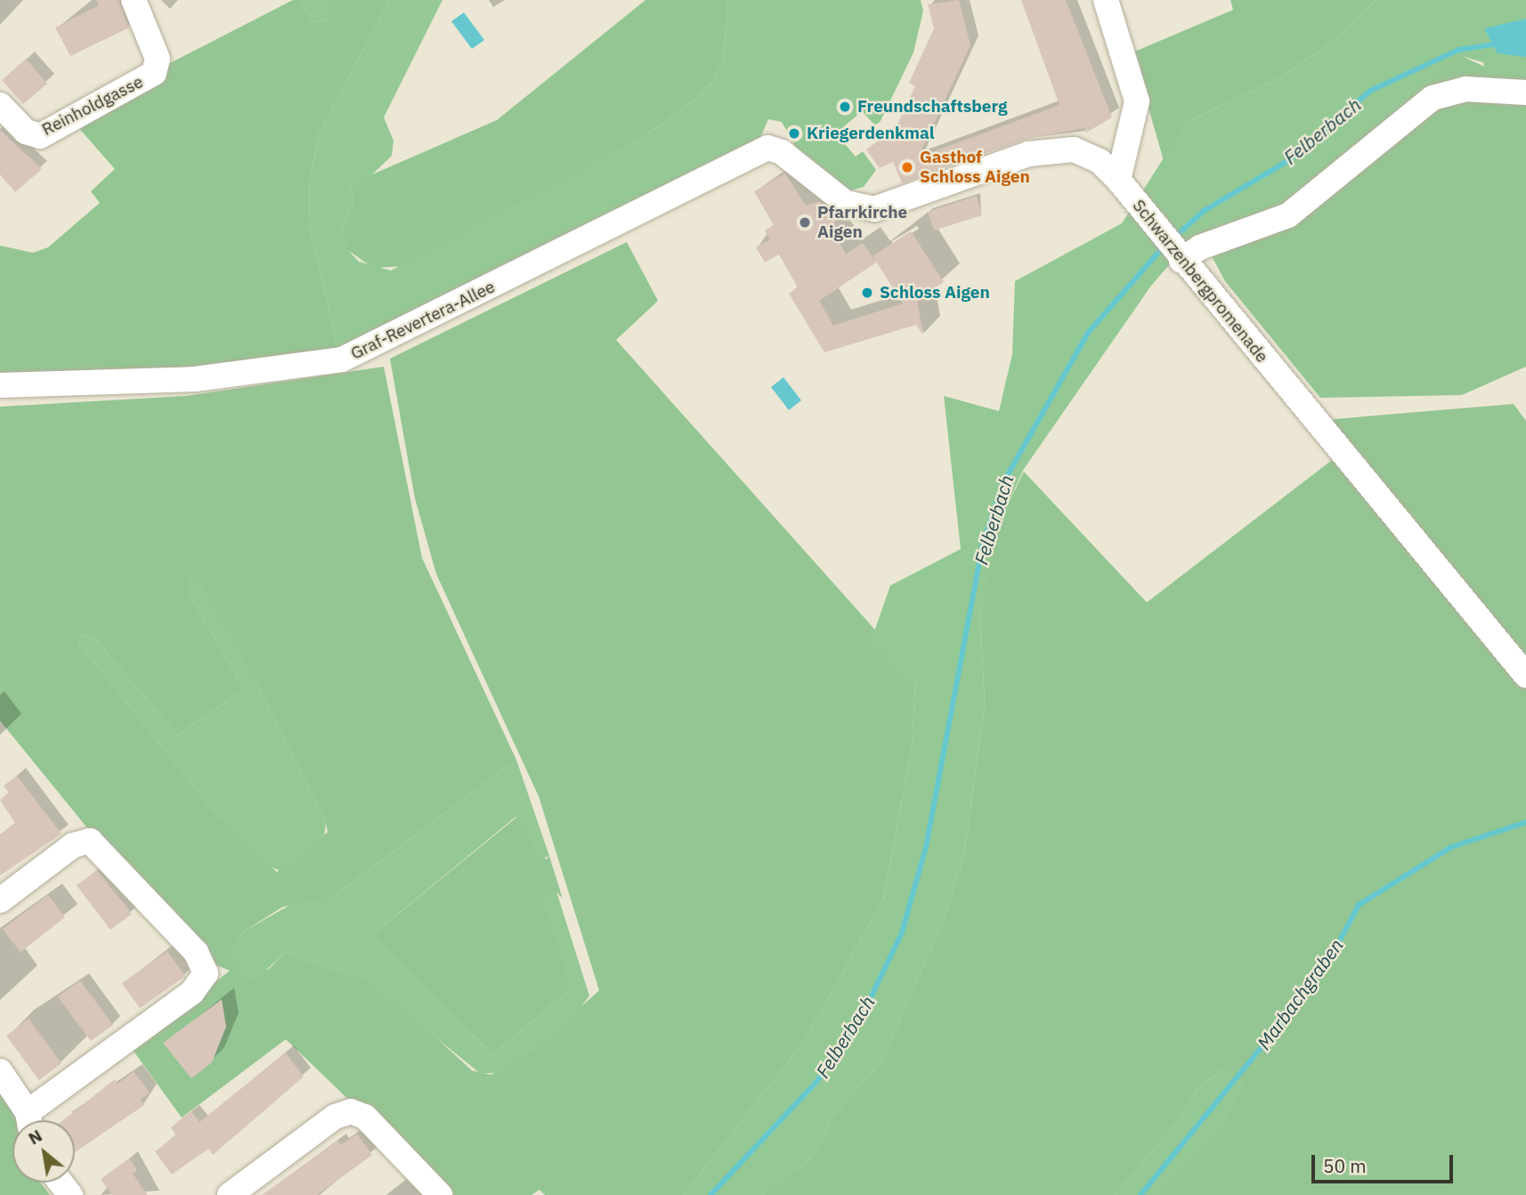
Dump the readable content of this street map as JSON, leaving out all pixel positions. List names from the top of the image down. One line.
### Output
{"streets":{"street":["Reinholdgasse","Schwarzenbergpromenade","Graf-Revertera-Allee"]},"crossings":[["Schwarzenbergpromenade","Graf-Revertera-Allee"]],"water":["Felberbach","Marbachgraben"],"places":["Freundschaftsberg","Kriegerdenkmal","Gasthof Schloss Aigen","Pfarrkirche Aigen","Schloss Aigen"],"scale_bar":"50 m","north":"top left"}
